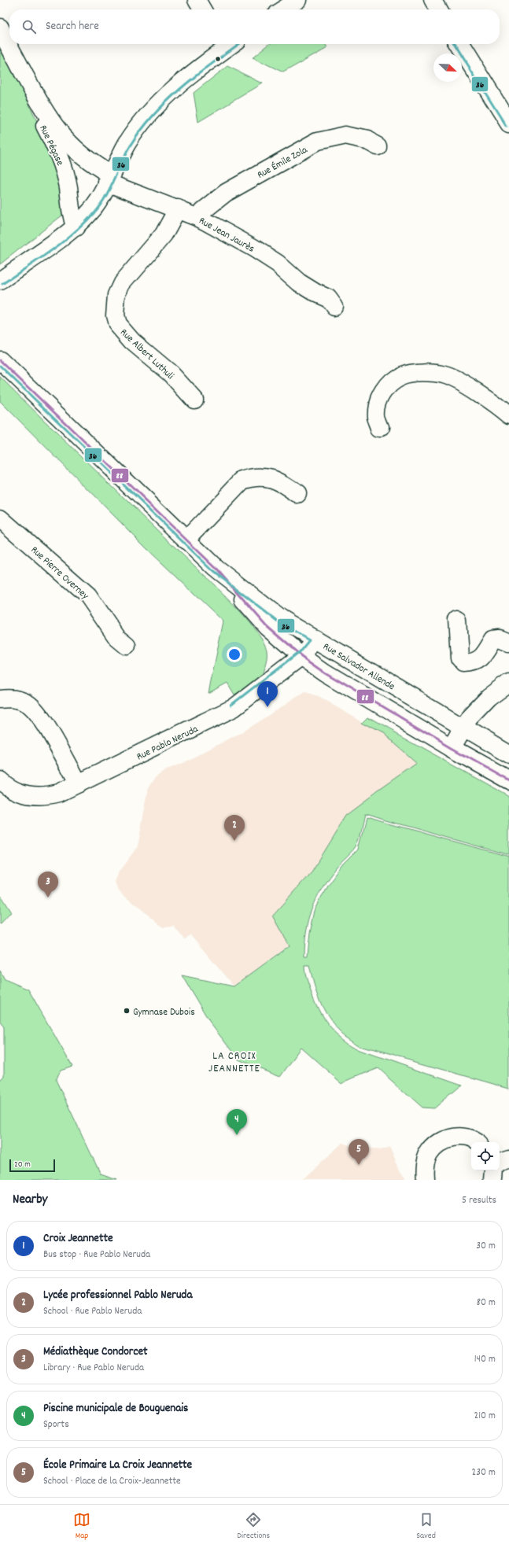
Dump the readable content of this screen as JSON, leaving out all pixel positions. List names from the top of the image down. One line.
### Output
{"streets":{"street":["Rue Pégase","Rue Émile Zola","Rue Jean Jaurès","Rue Albert Luthuli","Rue Pierre Overney","Rue Salvador Allende","Rue Pablo Neruda"]},"crossings":[["Rue Pégase","Rue Jean Jaurès"],["Rue Émile Zola","Rue Jean Jaurès"],["Rue Jean Jaurès","Rue Albert Luthuli"],["Rue Salvador Allende","Rue Pablo Neruda"]],"districts":["LA CROIX JEANNETTE"],"places":["Gymnase Dubois"],"lines":["transit line 36","transit line 88"],"scale_bar":"20 m","north":"bottom right","page":{"search":"Search here","pins":["1","2","3","4","5"],"scale":"20 m","heading":["Nearby","5 results"],"list":[{"mark":"1","name":"Croix Jeannette","note":"Bus stop · Rue Pablo Neruda","value":"30 m"},{"mark":"2","name":"Lycée professionnel Pablo Neruda","note":"School · Rue Pablo Neruda","value":"80 m"},{"mark":"3","name":"Médiathèque Condorcet","note":"Library · Rue Pablo Neruda","value":"140 m"},{"mark":"4","name":"Piscine municipale de Bouguenais","note":"Sports","value":"210 m"},{"mark":"5","name":"École Primaire La Croix Jeannette","note":"School · Place de la Croix-Jeannette","value":"230 m"}],"nav":["Map","Directions","Saved"]}}
